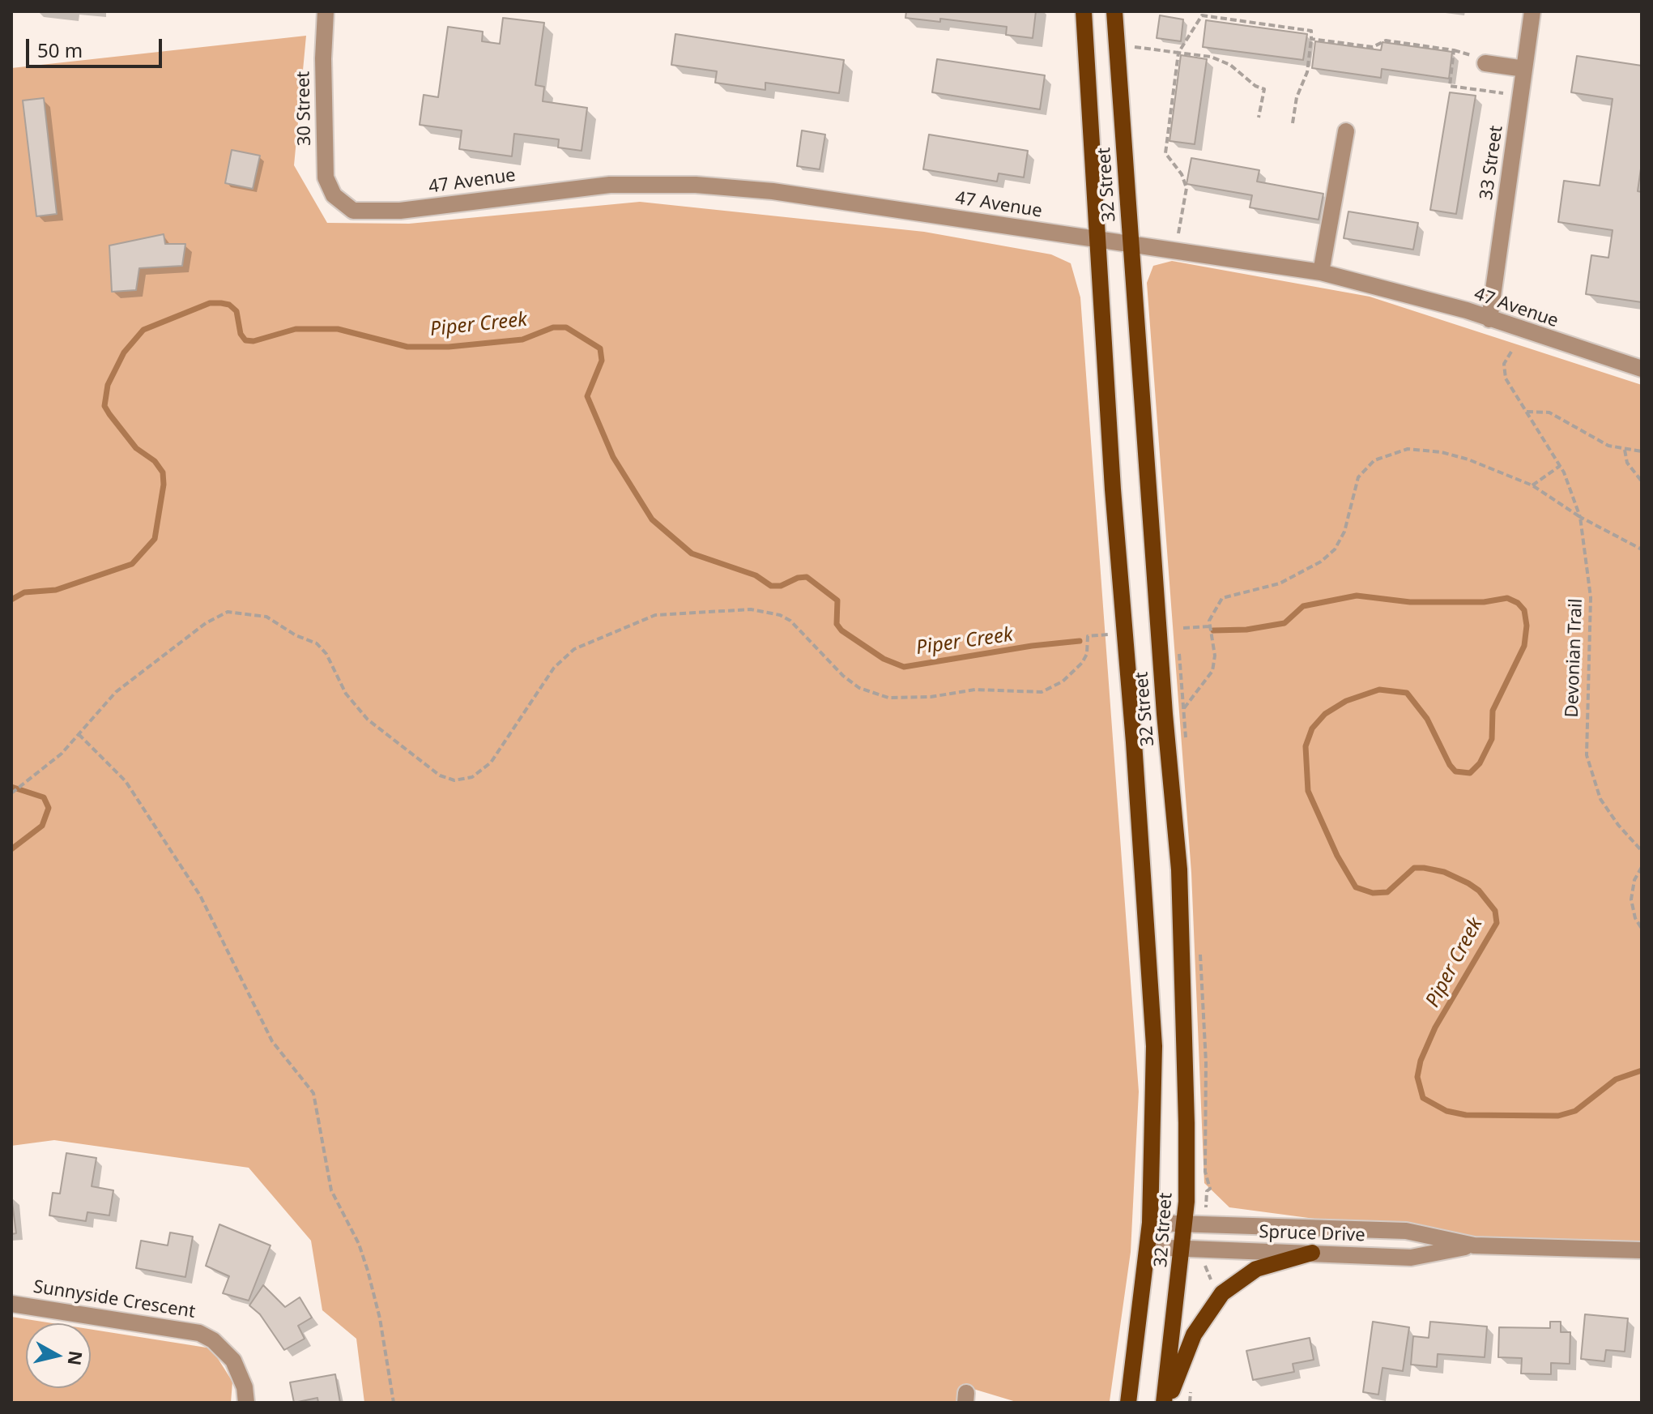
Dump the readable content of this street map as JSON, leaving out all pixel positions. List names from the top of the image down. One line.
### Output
{"streets":{"main road":["32 Street"],"street":["30 Street","33 Street","47 Avenue","Spruce Drive","Sunnyside Crescent"],"path":["Devonian Trail"]},"crossings":[["30 Street","47 Avenue"],["33 Street","47 Avenue"],["47 Avenue","32 Street"],["32 Street","Spruce Drive"]],"water":["Piper Creek"],"scale_bar":"50 m","north":"right"}
